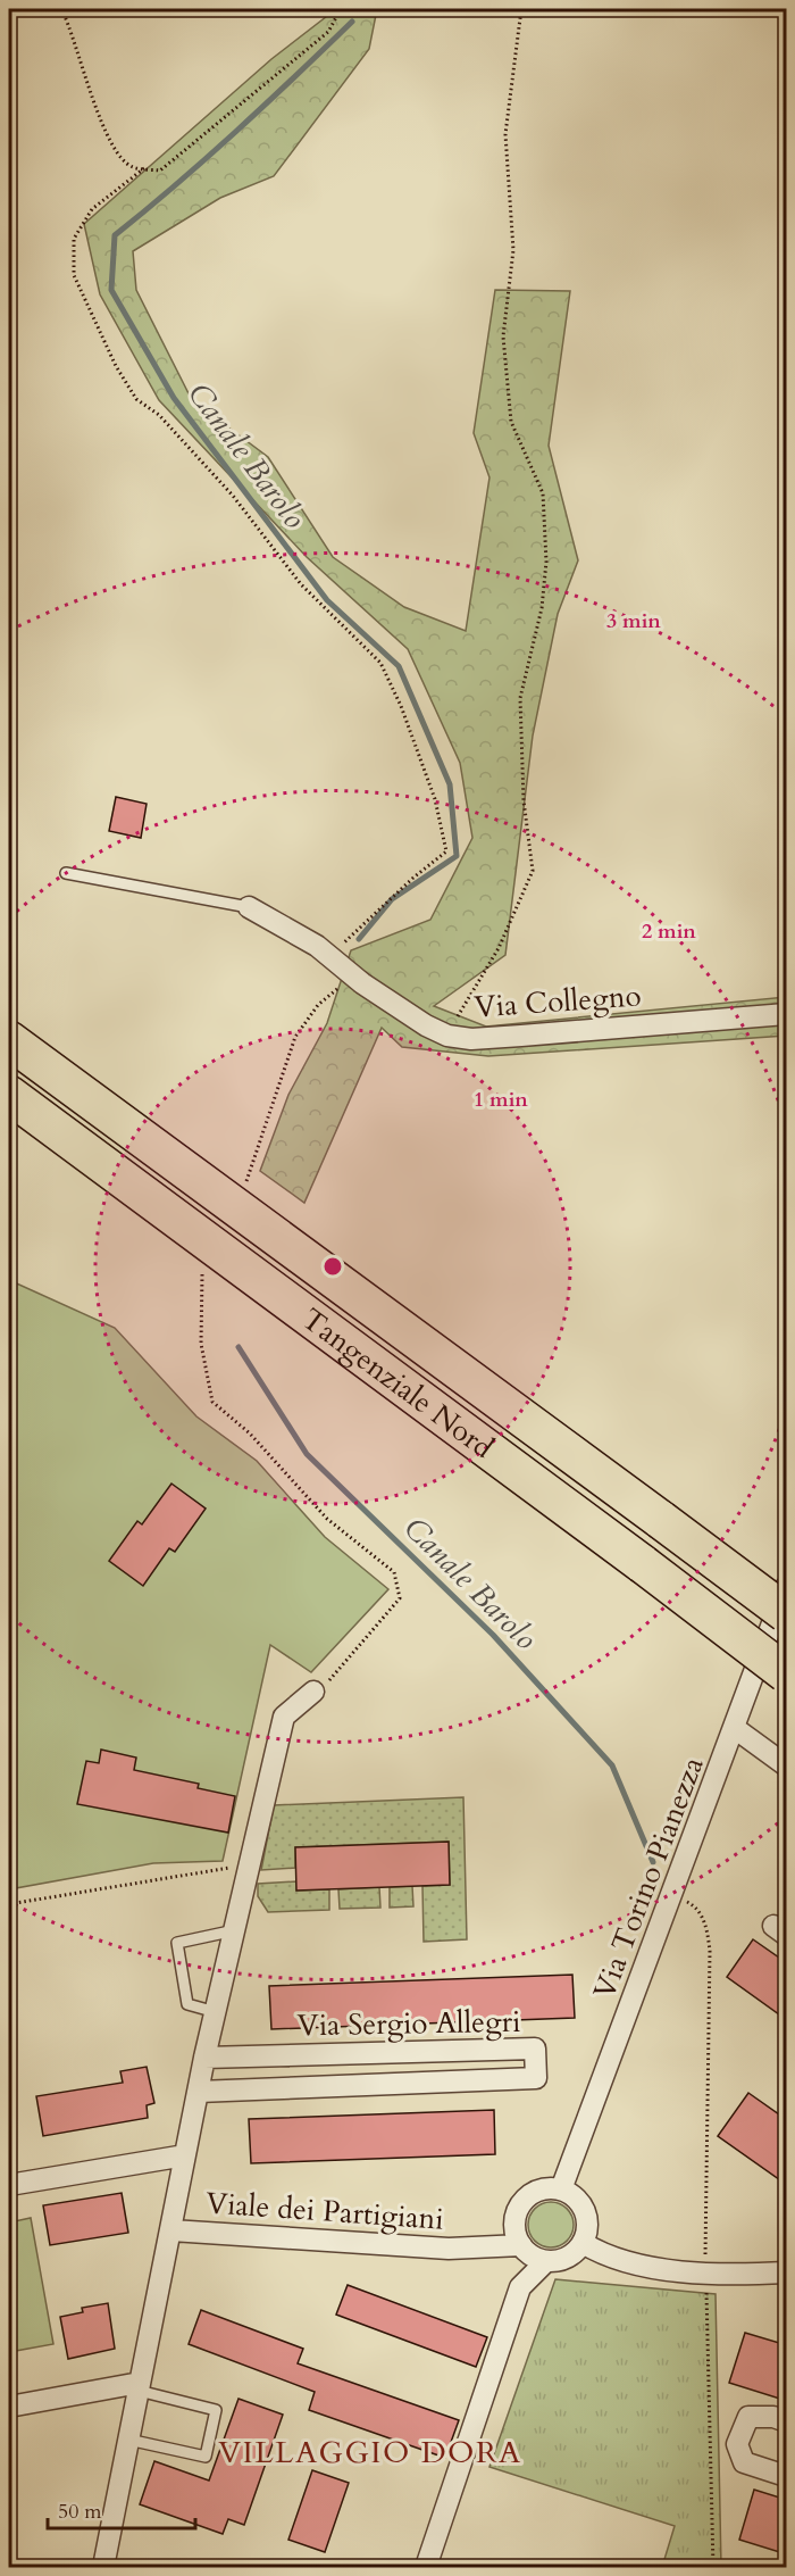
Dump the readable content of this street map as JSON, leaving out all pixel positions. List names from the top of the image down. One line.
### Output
{"streets":{"highway":["Tangenziale Nord"],"street":["Via Collegno","Via Torino Pianezza","Via Sergio Allegri","Viale dei Partigiani"]},"crossings":[["Via Torino Pianezza","Viale dei Partigiani"]],"districts":["VILLAGGIO DORA"],"water":["Canale Barolo"],"scale_bar":"50 m","rings":["3 min","2 min","1 min"]}
